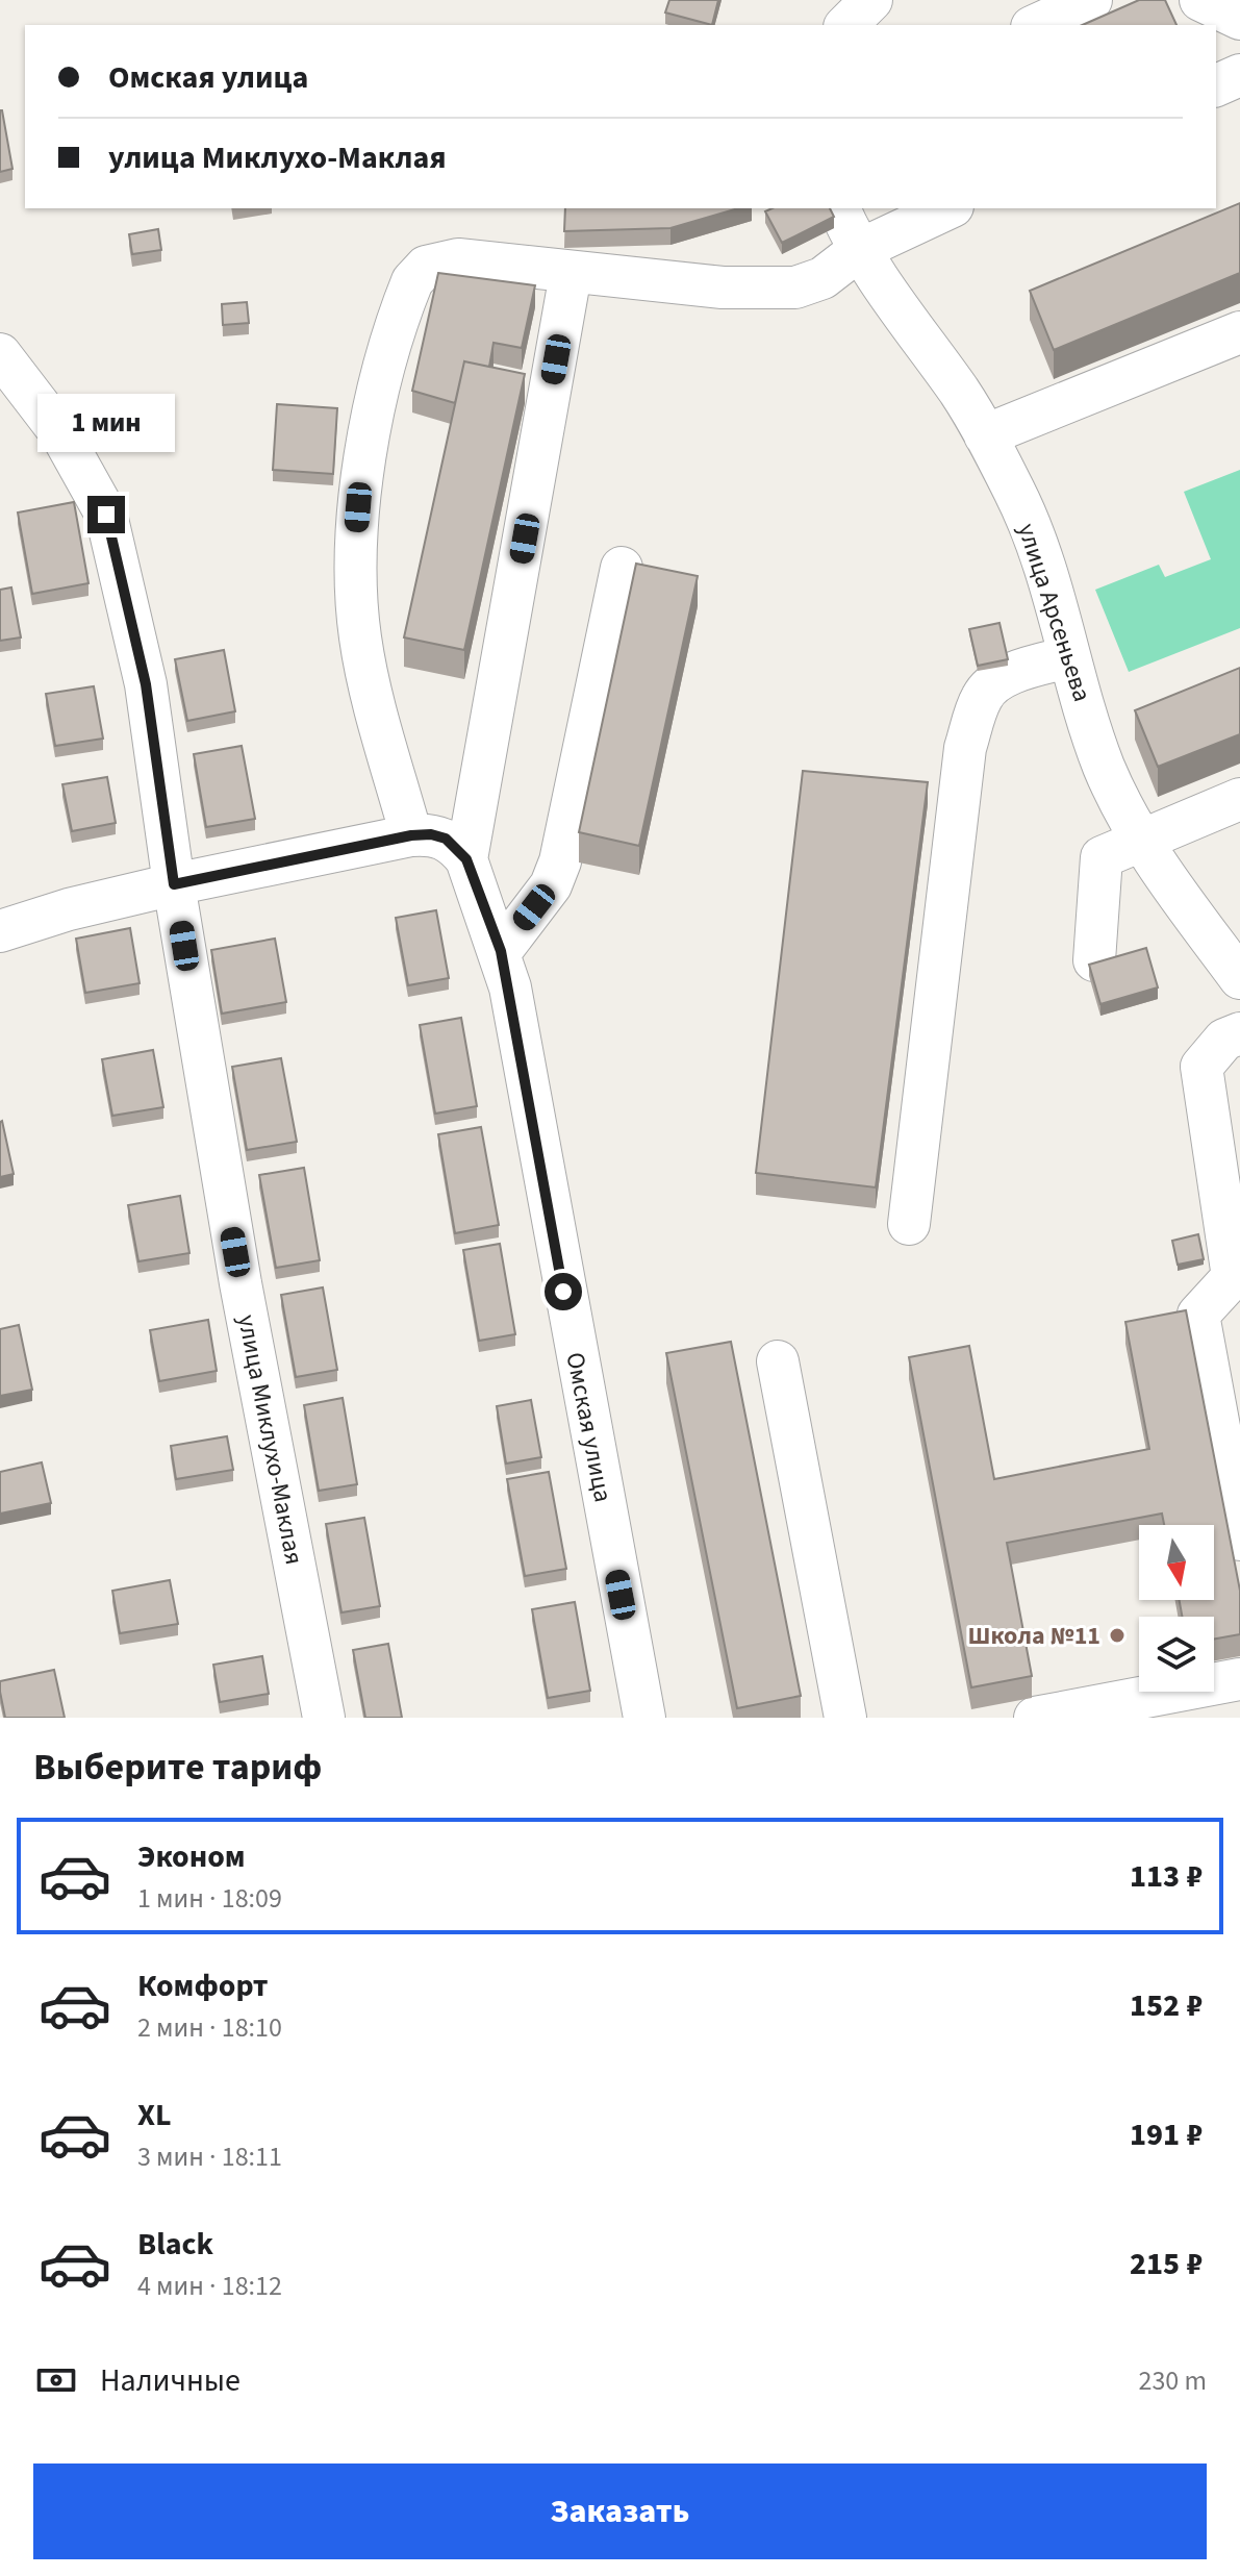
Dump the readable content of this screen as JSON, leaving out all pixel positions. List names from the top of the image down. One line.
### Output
{"streets":{"street":["улица Арсеньева","Омская улица","улица Миклухо-Маклая"]},"places":["Школа №11"],"north":"bottom","page":{"banner":["Омская улица","улица Миклухо-Маклая"],"bubble":"1 мин","heading":"Выберите тариф","list":[{"name":"Эконом","note":"1 мин · 18:09","value":"113 ₽"},{"name":"Комфорт","note":"2 мин · 18:10","value":"152 ₽"},{"name":"XL","note":"3 мин · 18:11","value":"191 ₽"},{"name":"Black","note":"4 мин · 18:12","value":"215 ₽"}],"pay":["Наличные","230 m"],"buttons":"Заказать"}}
